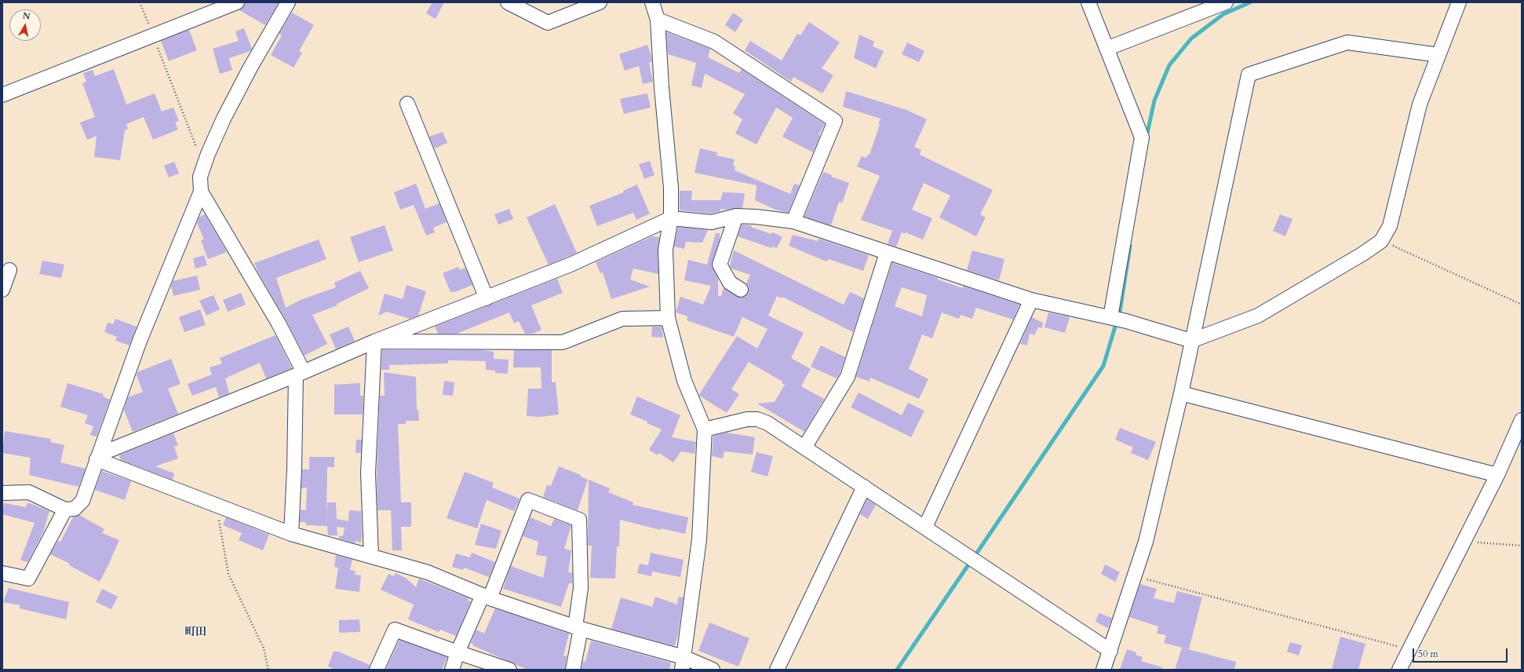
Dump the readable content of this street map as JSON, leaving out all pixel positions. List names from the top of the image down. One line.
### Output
{"districts":["町田"],"scale_bar":"50 m","north":"top"}
